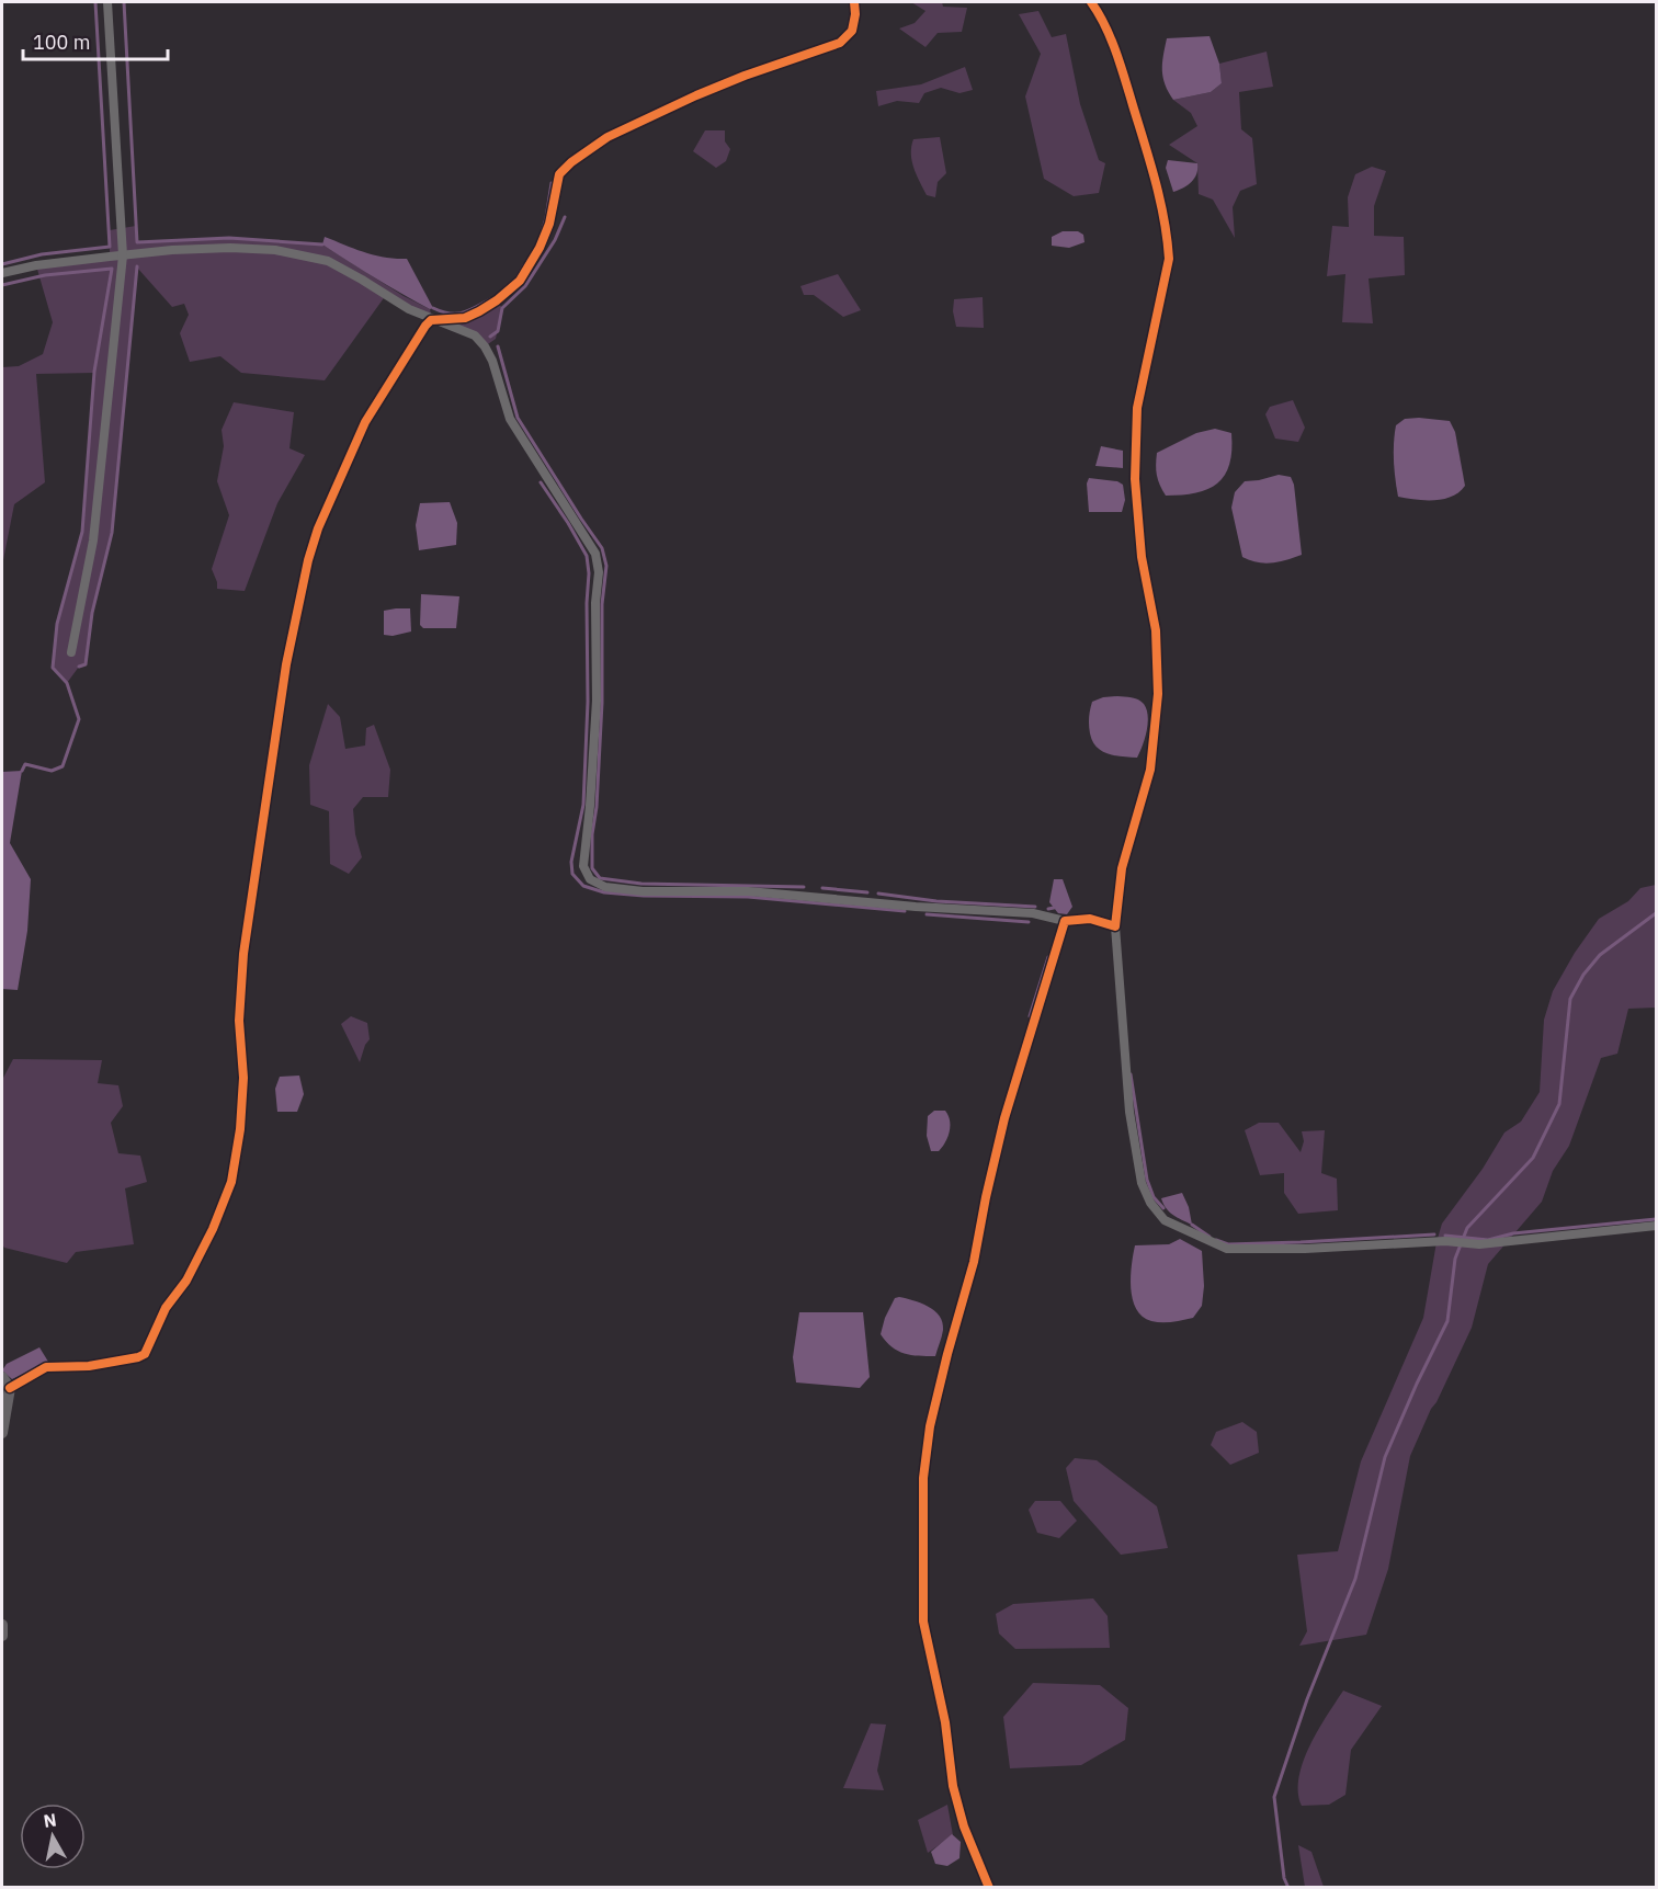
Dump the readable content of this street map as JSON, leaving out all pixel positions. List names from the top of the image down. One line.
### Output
{"scale_bar":"100 m","north":"top"}
